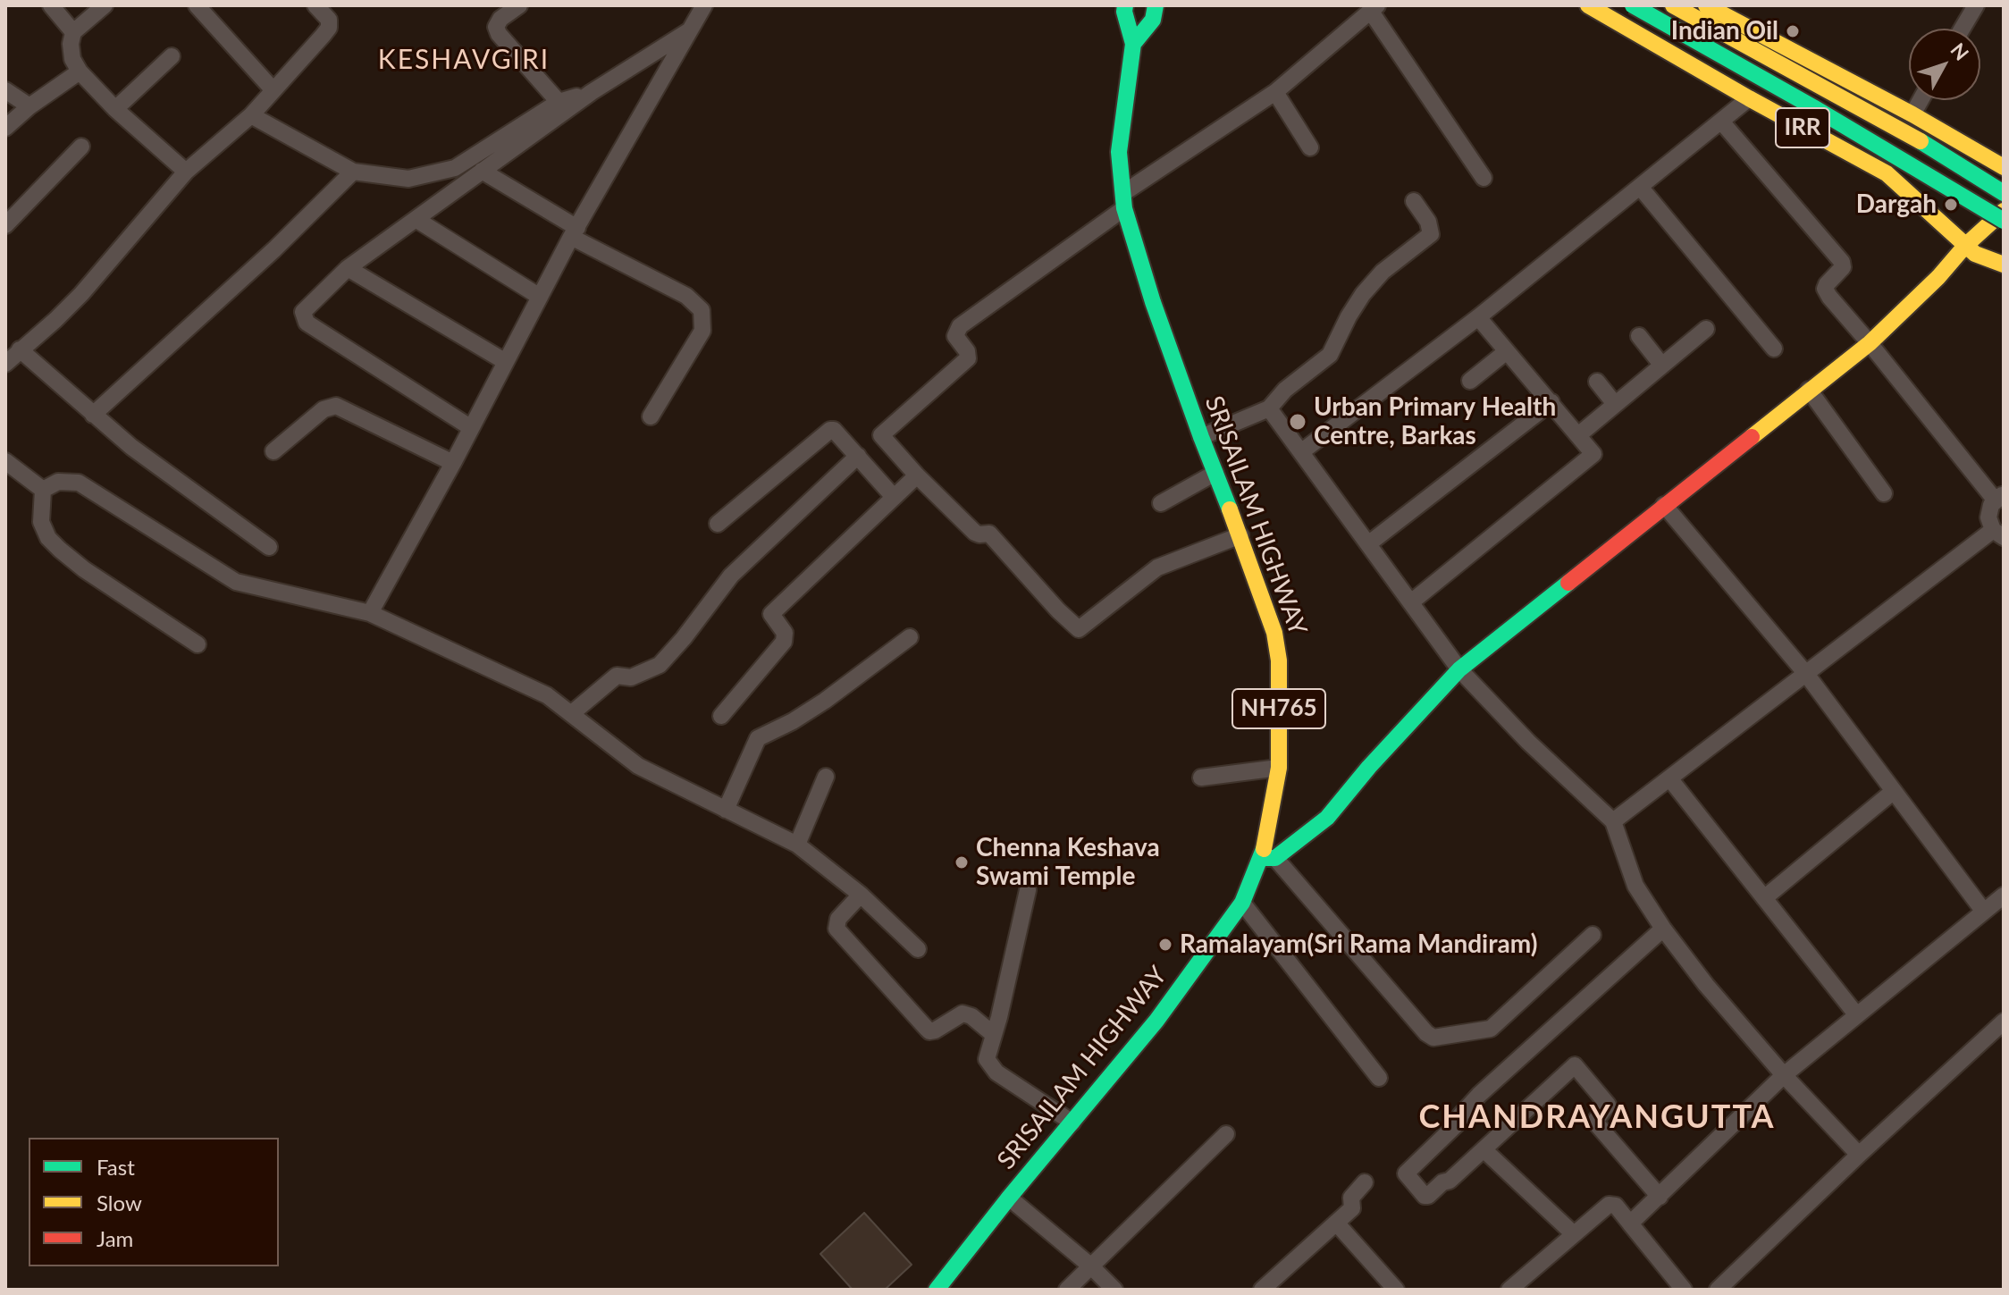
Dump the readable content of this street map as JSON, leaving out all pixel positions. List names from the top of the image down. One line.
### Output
{"streets":{"main road":["IRR","SRISAILAM HIGHWAY","NH765"]},"crossings":[["SRISAILAM HIGHWAY","NH765"]],"districts":["KESHAVGIRI","CHANDRAYANGUTTA"],"places":["Indian Oil","Dargah","Urban Primary Health Centre, Barkas","Chenna Keshava Swami Temple","Ramalayam(Sri Rama Mandiram)"],"legend":["Fast","Slow","Jam"],"north":"top right"}
